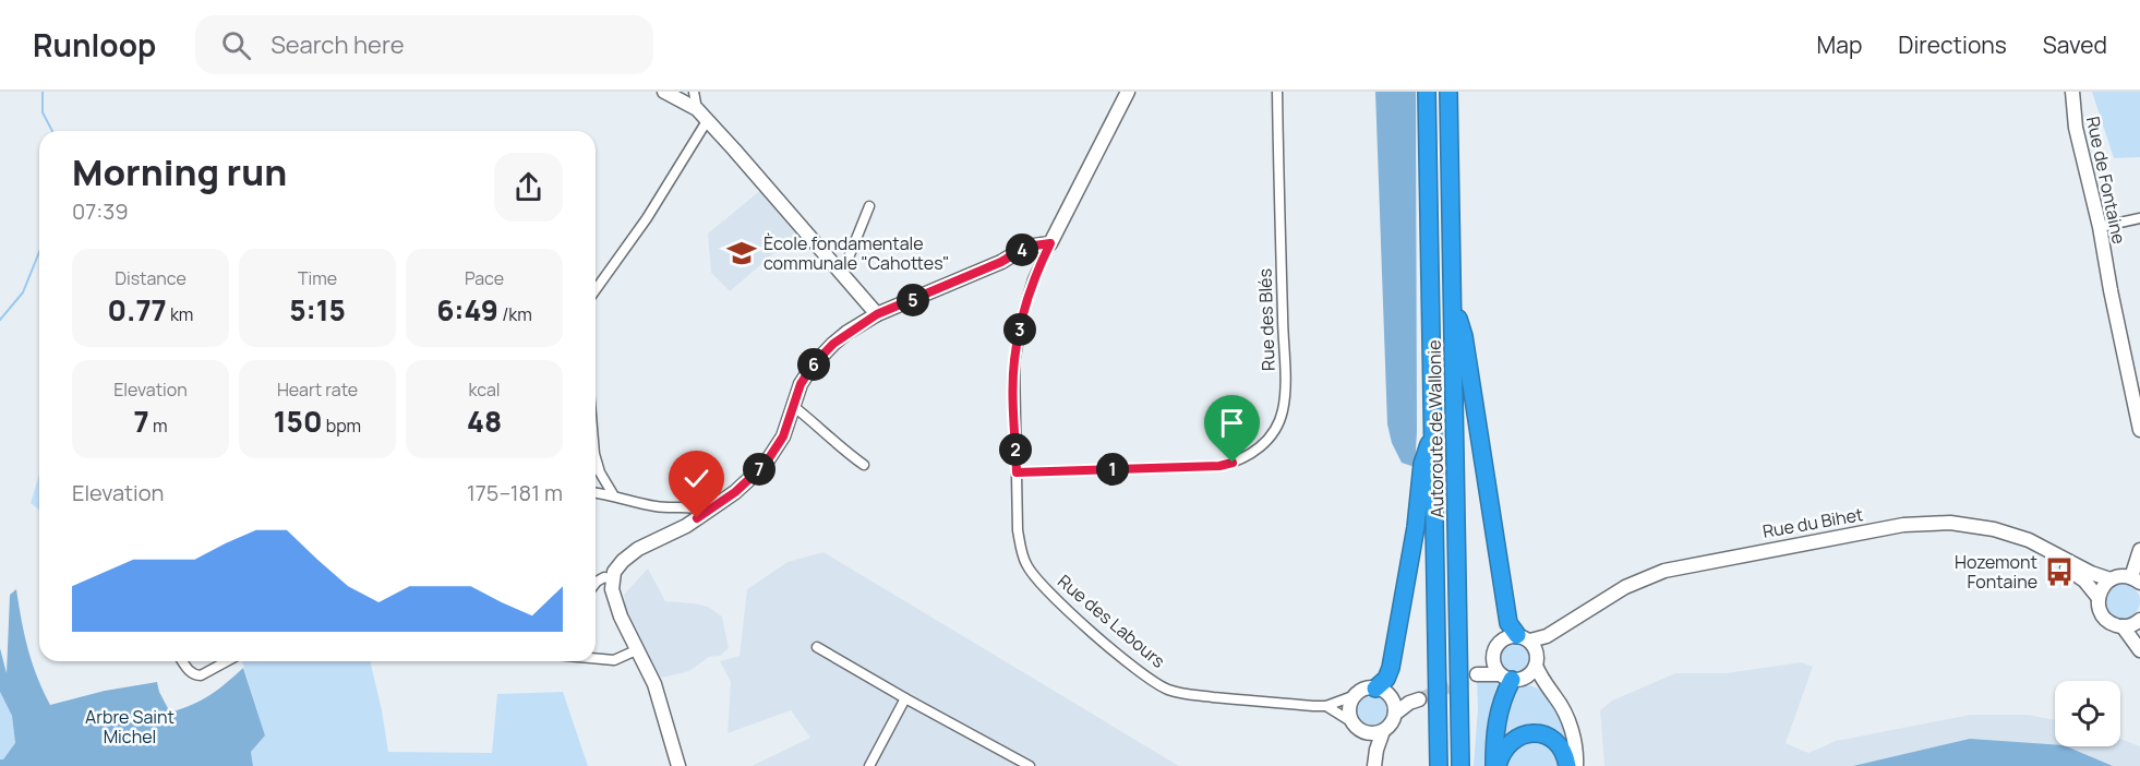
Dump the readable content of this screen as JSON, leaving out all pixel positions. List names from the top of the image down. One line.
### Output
{"streets":{"highway":["Autoroute de Wallonie"],"street":["Rue de Fontaine","Rue des Blés","Rue du Bihet","Rue des Labours"]},"crossings":[["Rue des Blés","Rue des Labours"]],"parks":["Arbre Saint Michel"],"places":{"school or university":["Ècole fondamentale communale \"Cahottes\""],"bus stop":["Hozemont Fontaine"]},"page":{"header":"Runloop","search":"Search here","nav":["Map","Directions","Saved"],"heading":["Morning run","07:39"],"pins":["4","5","3","6","2","1","7"],"stats":[["Distance","0.77 km"],["Time","5:15"],["Pace","6:49 /km"],["Elevation","7 m"],["Heart rate","150 bpm"],["kcal","48"]],"chart":["Elevation","175–181 m"]}}
